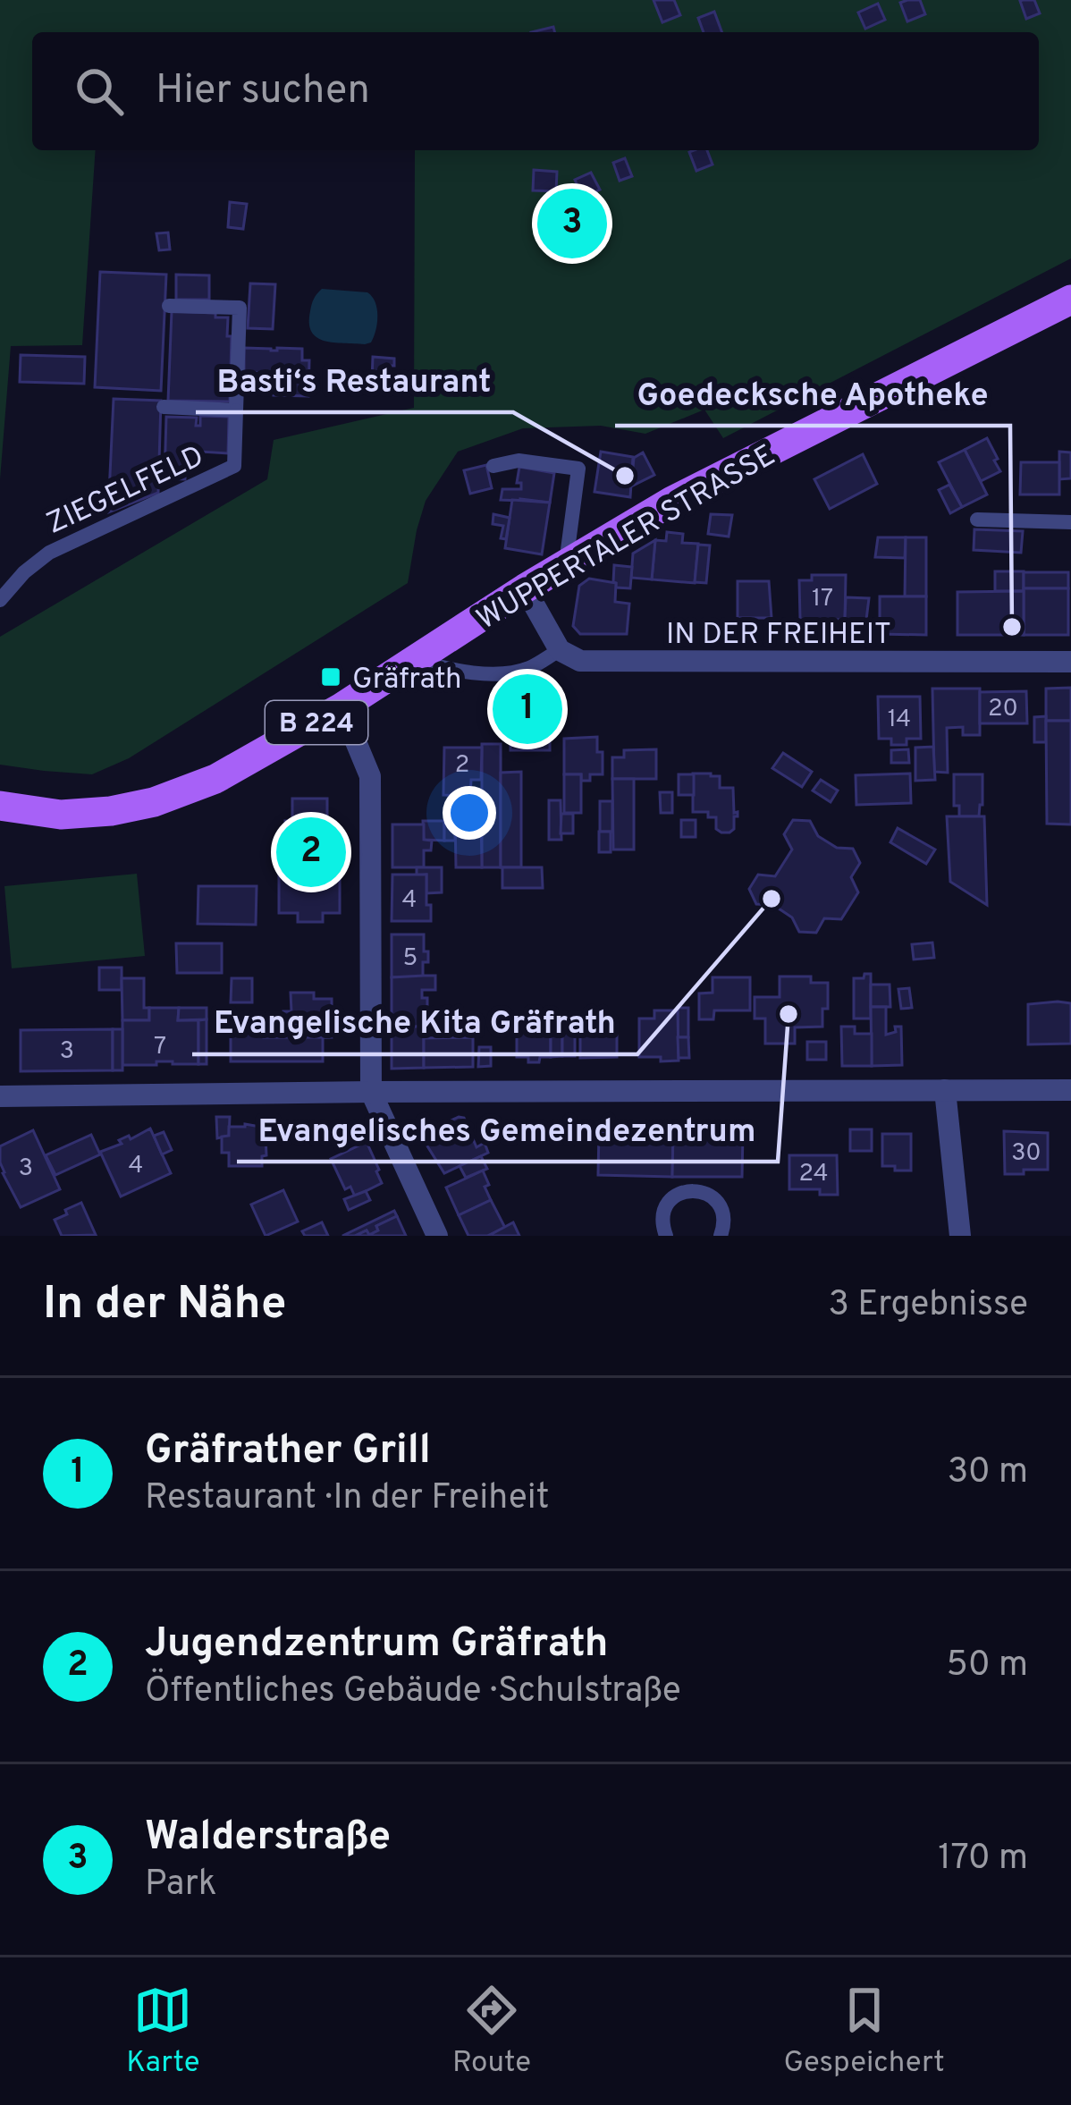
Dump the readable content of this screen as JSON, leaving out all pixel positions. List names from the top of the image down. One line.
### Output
{"streets":{"main road":["WUPPERTALER STRASSE","B 224"],"street":["IN DER FREIHEIT"],"lane":["ZIEGELFELD"]},"places":{"other":["Basti‘s Restaurant","Goedecksche Apotheke","Evangelische Kita Gräfrath","Evangelisches Gemeindezentrum"],"transit":["Gräfrath"]},"house_numbers":["17","20","14","2","4","5","7","3","30","4","3","24"],"page":{"search":"Hier suchen","pins":["3","1","2"],"heading":["In der Nähe","3 Ergebnisse"],"list":[{"mark":"1","name":"Gräfrather Grill","note":"Restaurant · In der Freiheit","value":"30 m"},{"mark":"2","name":"Jugendzentrum Gräfrath","note":"Öffentliches Gebäude · Schulstraße","value":"50 m"},{"mark":"3","name":"Walderstraße","note":"Park","value":"170 m"}],"nav":["Karte","Route","Gespeichert"]}}
